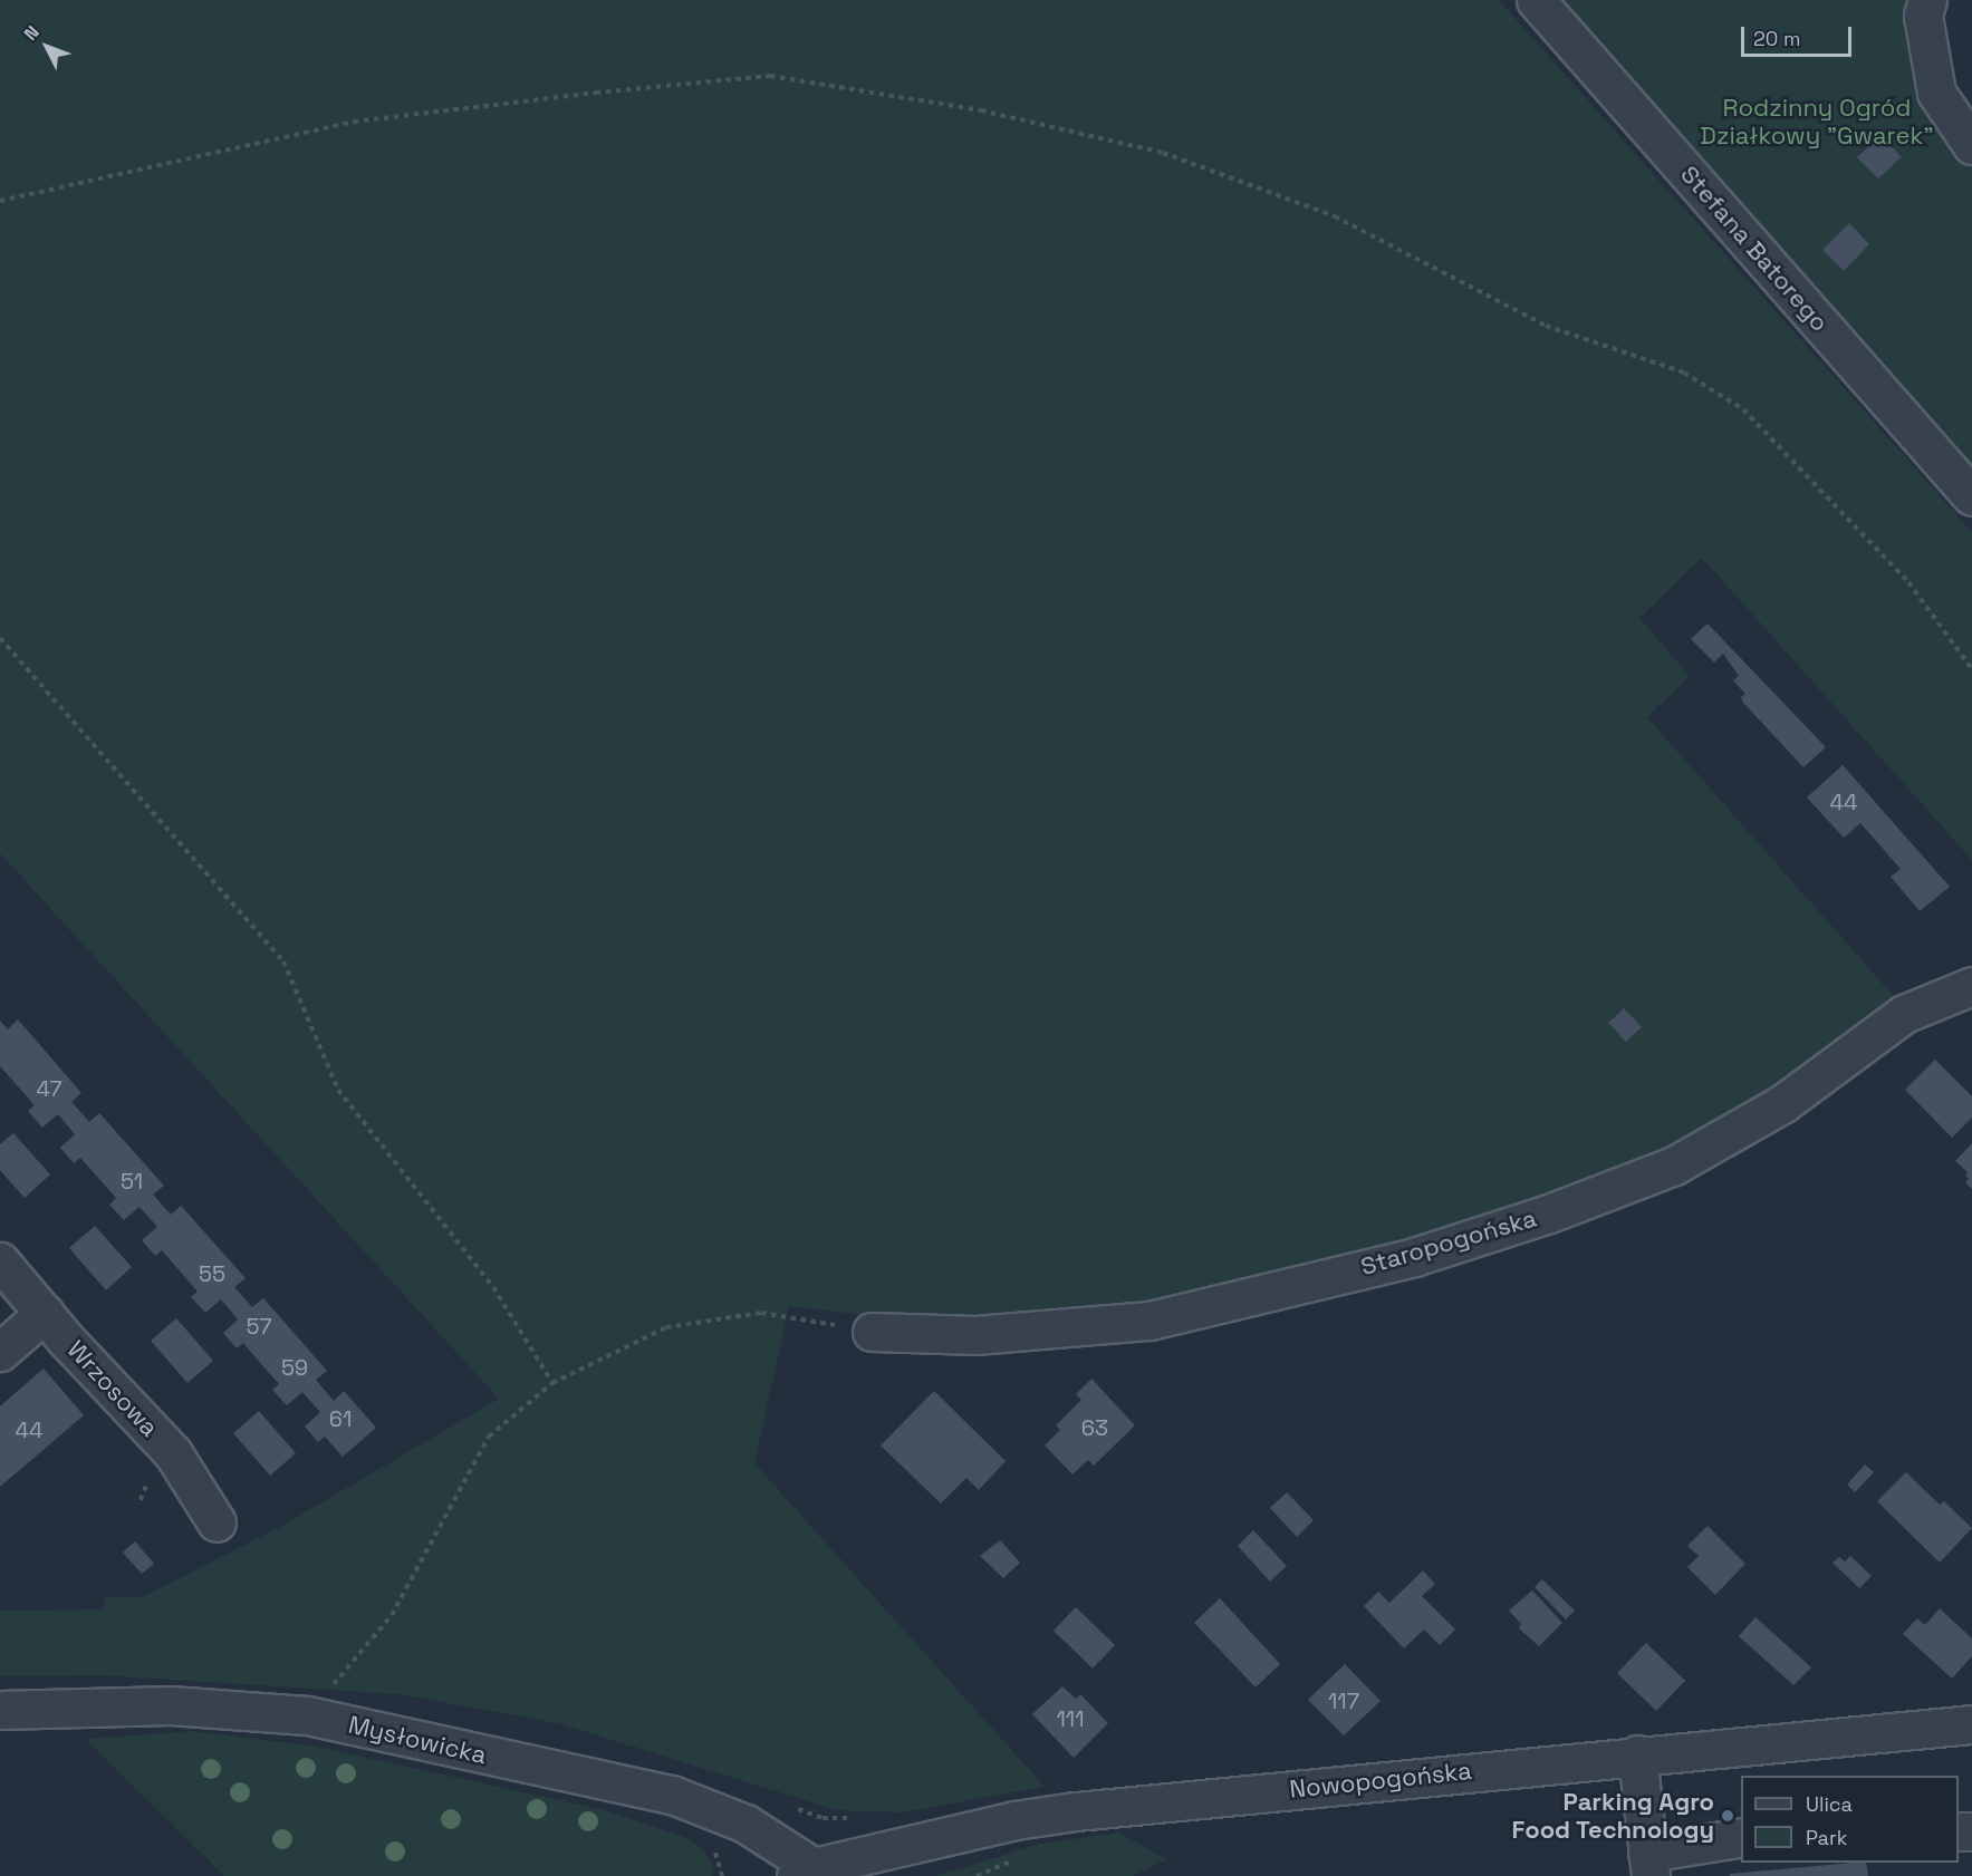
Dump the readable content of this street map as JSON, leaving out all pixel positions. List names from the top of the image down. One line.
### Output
{"streets":{"street":["Stefana Batorego","Staropogońska","Wrzosowa","Mysłowicka","Nowopogońska"]},"crossings":[["Mysłowicka","Nowopogońska"]],"parks":["Rodzinny Ogród Działkowy \"Gwarek\""],"places":["Parking Agro Food Technology"],"house_numbers":["44","47","51","55","57","59","61","63","44","117","111"],"legend":["Ulica","Park"],"scale_bar":"20 m","north":"top left"}
